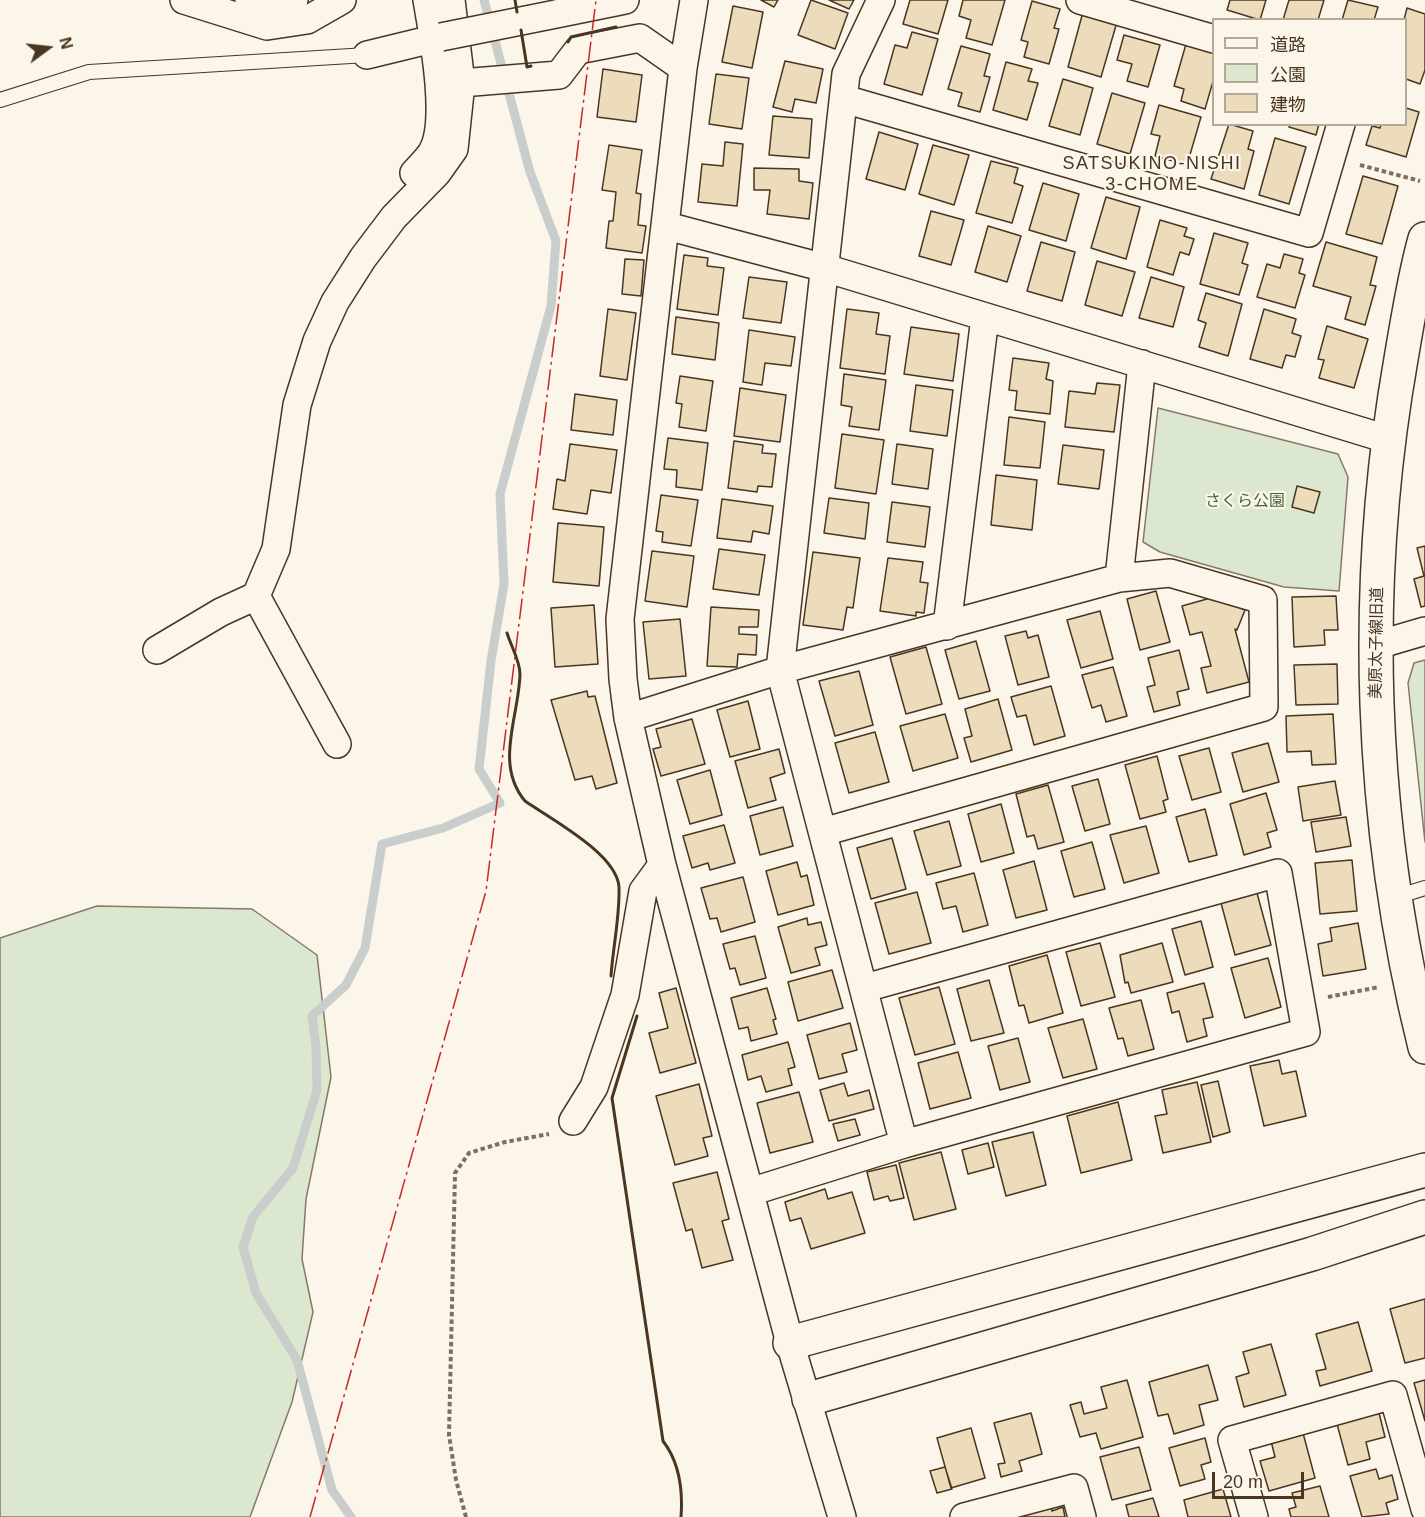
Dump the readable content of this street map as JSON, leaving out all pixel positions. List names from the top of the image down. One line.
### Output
{"streets":{"street":["美原太子線旧道"]},"districts":["SATSUKINO-NISHI 3-CHOME"],"parks":["さくら公園"],"legend":["道路","公園","建物"],"scale_bar":"20 m","north":"right"}
